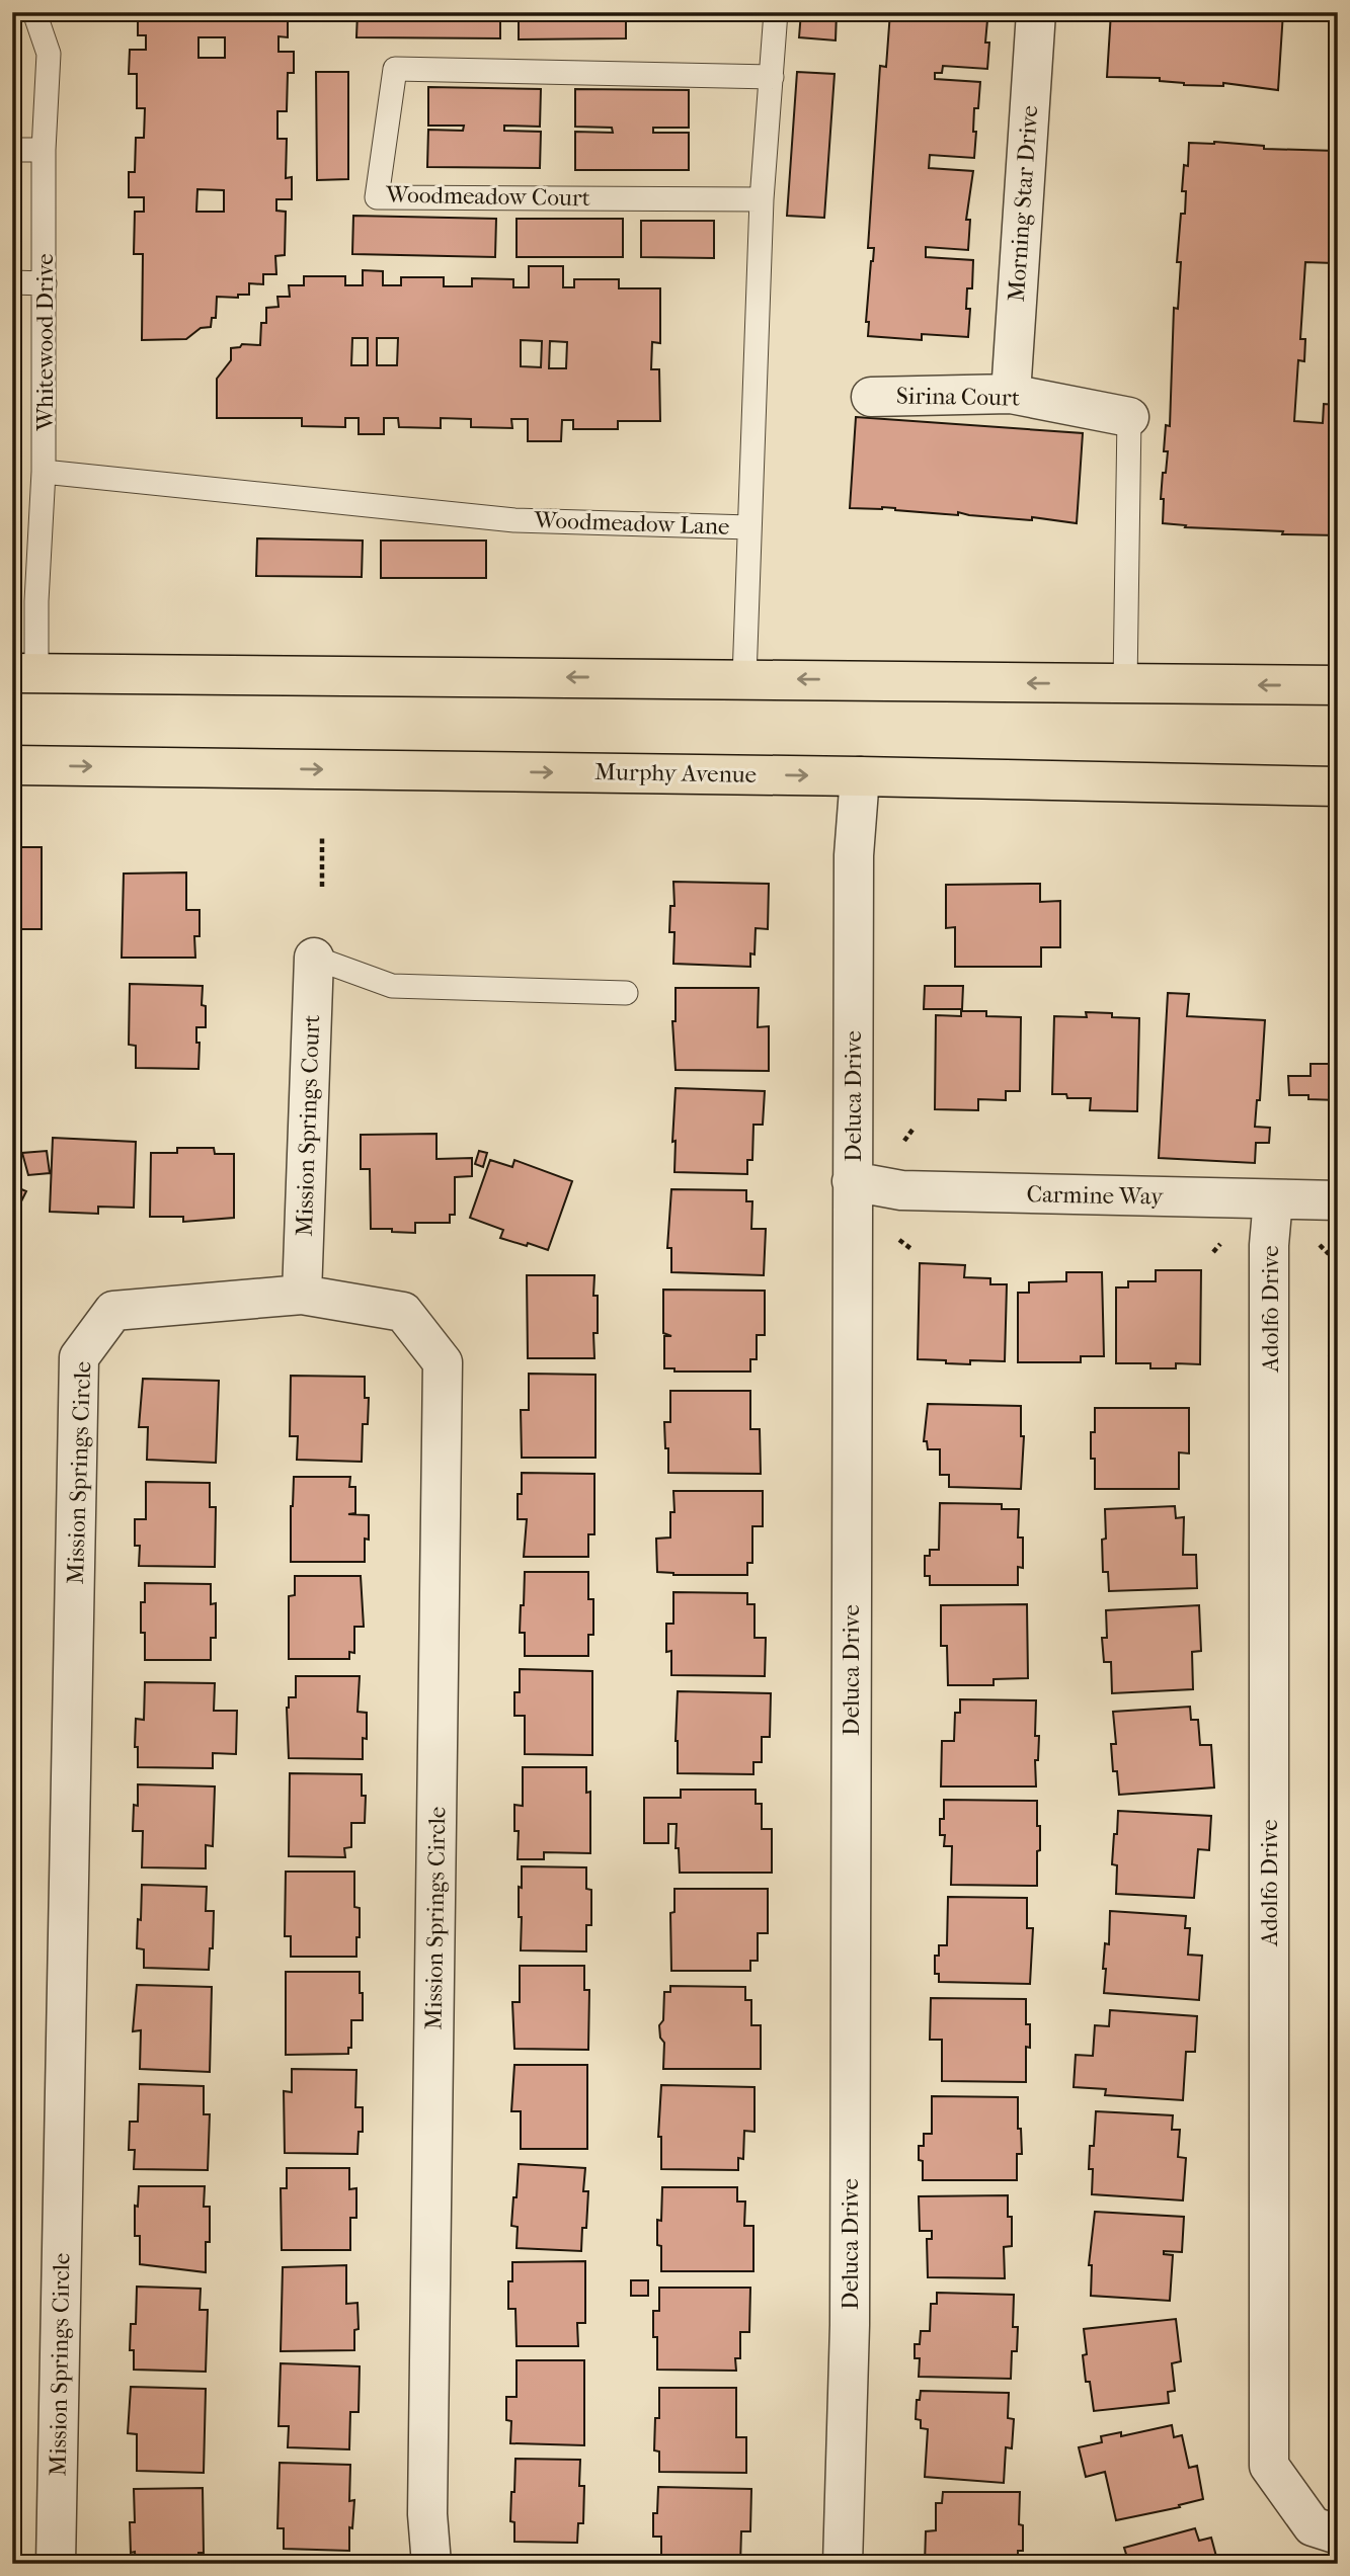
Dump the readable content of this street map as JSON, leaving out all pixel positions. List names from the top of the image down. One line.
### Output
{"streets":{"main road":["Murphy Avenue"],"street":["Morning Star Drive","Sirina Court","Deluca Drive","Mission Springs Court","Carmine Way","Adolfo Drive","Mission Springs Circle"],"lane":["Woodmeadow Court","Whitewood Drive","Woodmeadow Lane"]},"crossings":[["Woodmeadow Court","Woodmeadow Lane"],["Morning Star Drive","Sirina Court"],["Whitewood Drive","Woodmeadow Lane"],["Murphy Avenue","Deluca Drive"],["Deluca Drive","Carmine Way"],["Mission Springs Court","Mission Springs Circle"],["Carmine Way","Adolfo Drive"]]}
